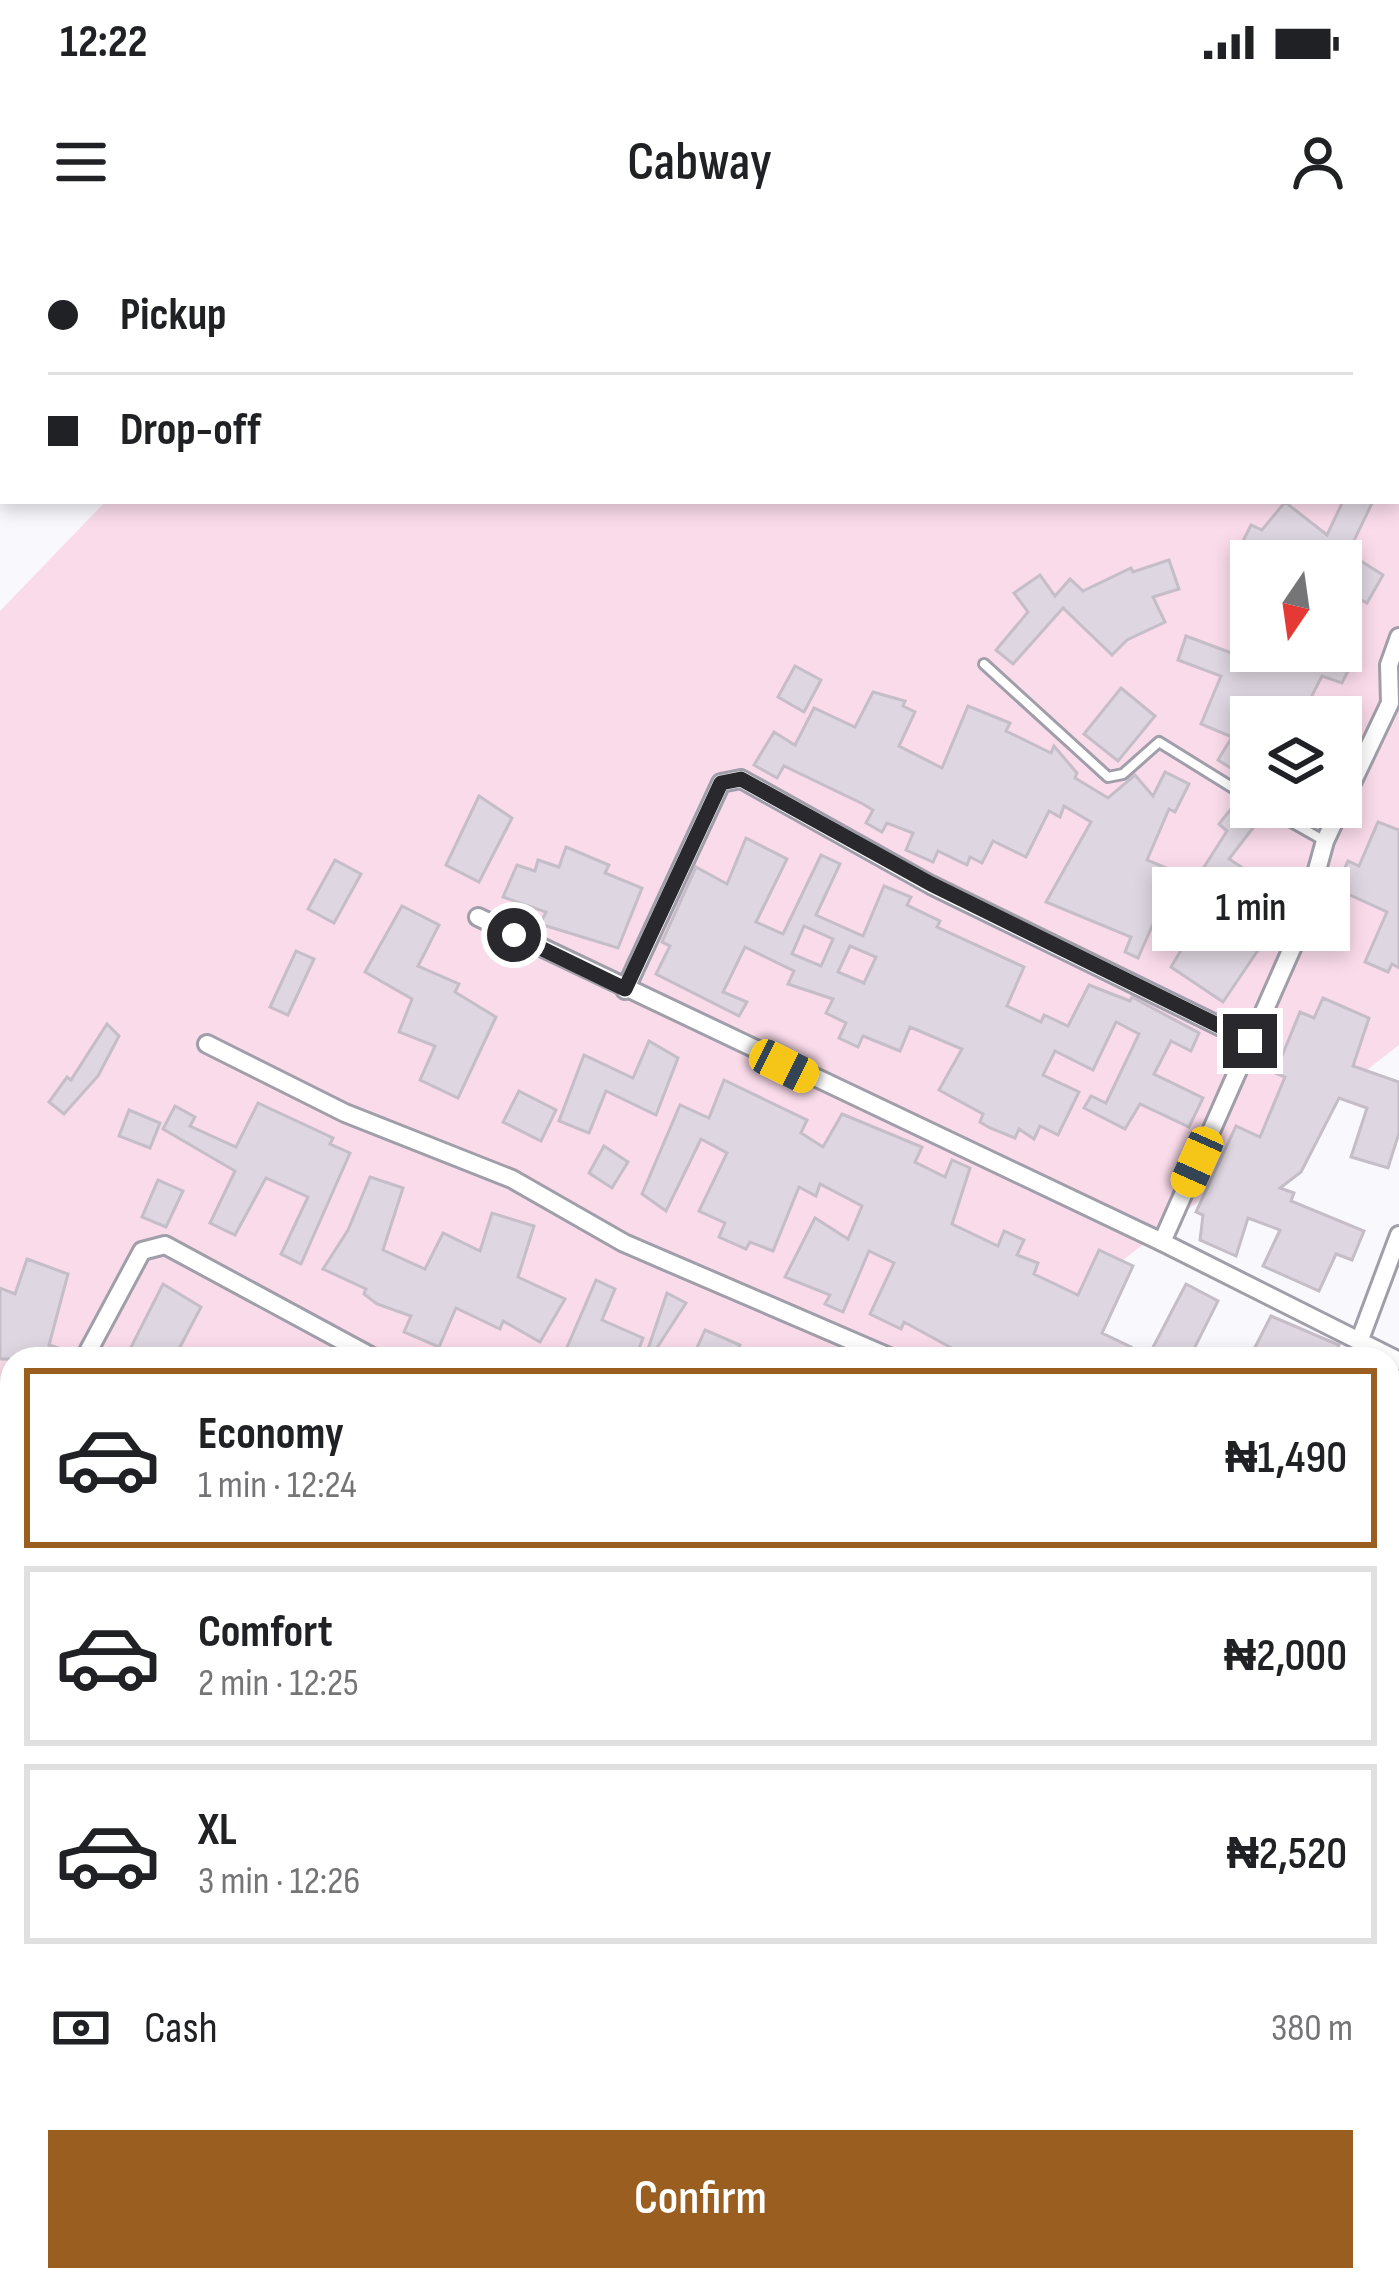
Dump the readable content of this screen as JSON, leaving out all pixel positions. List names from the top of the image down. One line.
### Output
{"north":"bottom","page":{"status":"12:22","header":"Cabway","banner":["Pickup","Drop-off"],"bubble":"1 min","list":[{"name":"Economy","note":"1 min · 12:24","value":"₦1,490"},{"name":"Comfort","note":"2 min · 12:25","value":"₦2,000"},{"name":"XL","note":"3 min · 12:26","value":"₦2,520"}],"pay":["Cash","380 m"],"buttons":"Confirm"}}
